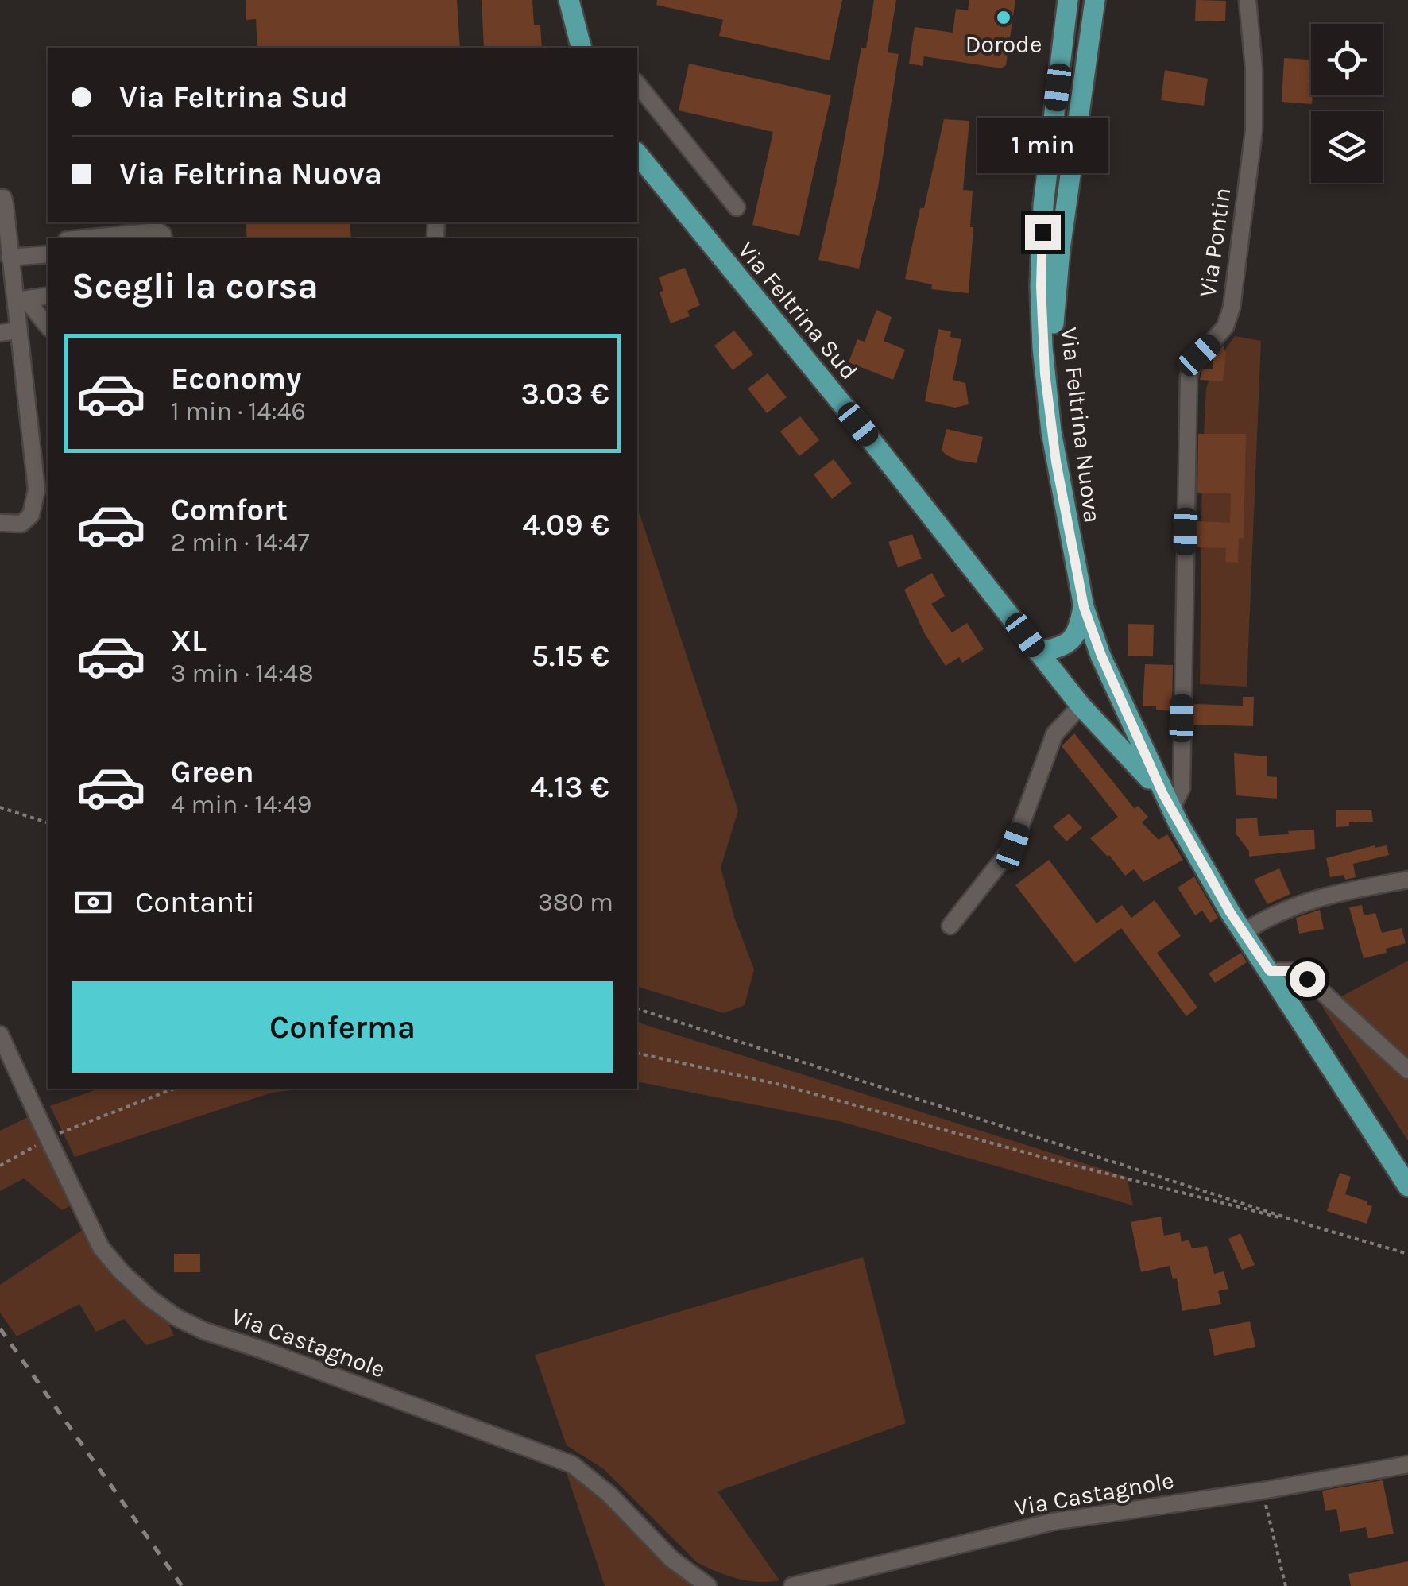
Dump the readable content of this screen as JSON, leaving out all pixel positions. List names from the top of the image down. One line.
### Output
{"streets":{"main road":["Via Feltrina Sud","Via Feltrina Nuova"],"street":["Via Pontin","Via Castagnole"]},"crossings":[["Via Pontin","Via Feltrina Sud"],["Via Pontin","Via Feltrina Nuova"],["Via Feltrina Sud","Via Feltrina Nuova"]],"places":["Dorode"],"page":{"banner":["Via Feltrina Sud","Via Feltrina Nuova"],"bubble":"1 min","heading":"Scegli la corsa","list":[{"name":"Economy","note":"1 min · 14:46","value":"3.03 €"},{"name":"Comfort","note":"2 min · 14:47","value":"4.09 €"},{"name":"XL","note":"3 min · 14:48","value":"5.15 €"},{"name":"Green","note":"4 min · 14:49","value":"4.13 €"}],"pay":["Contanti","380 m"],"buttons":"Conferma"}}
